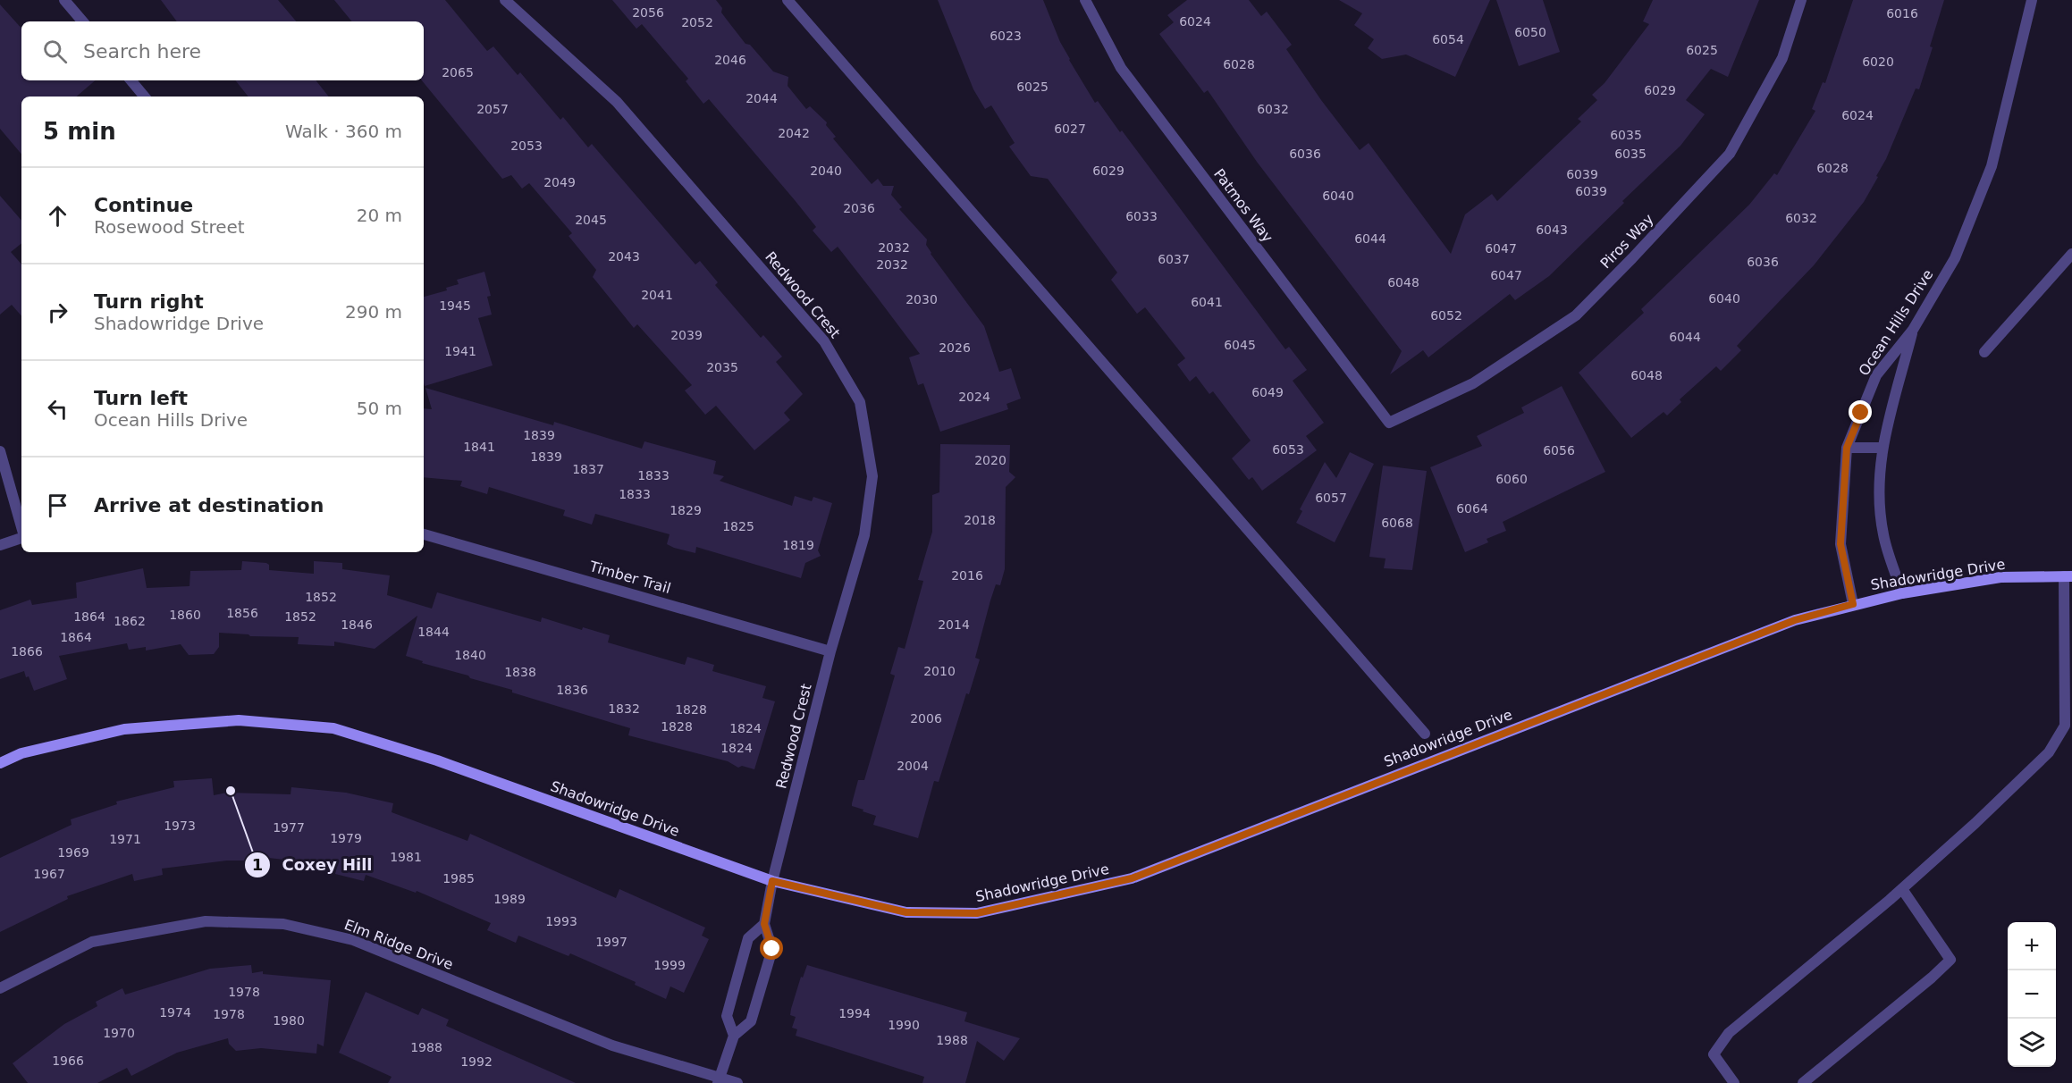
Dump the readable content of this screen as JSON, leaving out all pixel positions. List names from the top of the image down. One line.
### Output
{"streets":{"street":["Patmos Way","Piros Way","Redwood Crest","Ocean Hills Drive","Shadowridge Drive","Timber Trail","Elm Ridge Drive"]},"crossings":[["Patmos Way","Piros Way"],["Redwood Crest","Shadowridge Drive"],["Redwood Crest","Timber Trail"],["Ocean Hills Drive","Shadowridge Drive"]],"places":["Coxey Hill"],"house_numbers":["2056","6016","6024","2052","6050","6023","6054","6025","2046","6020","6028","2065","6025","6029","2044","2057","6032","6024","6027","2042","6035","2053","6036","6035","6028","2040","6029","6039","2049","6039","6040","2036","6033","6032","2045","6043","6044","2032","6047","2043","6037","6036","2032","6047","6048","2041","6040","2030","6041","1945","6052","2039","6044","6045","2026","1941","2035","6048","6049","2024","1839","1841","6053","6056","1839","2020","1837","1833","6060","1833","6057","6064","1829","2018","6068","1825","1819","2016","1852","1856","1860","1864","1852","1862","1846","2014","1844","1864","1866","1840","2010","1838","1836","1832","1828","2006","1828","1824","1824","2004","1973","1977","1979","1971","1969","1981","1967","1985","1989","1993","1997","1999","1978","1974","1994","1978","1980","1990","1970","1988","1988","1966","1992"],"page":{"search":"Search here","heading":["5 min","Walk · 360 m"],"list":[["Continue","Rosewood Street","20 m"],["Turn right","Shadowridge Drive","290 m"],["Turn left","Ocean Hills Drive","50 m"],"Arrive at destination"],"map_buttons":["+","−"]}}
